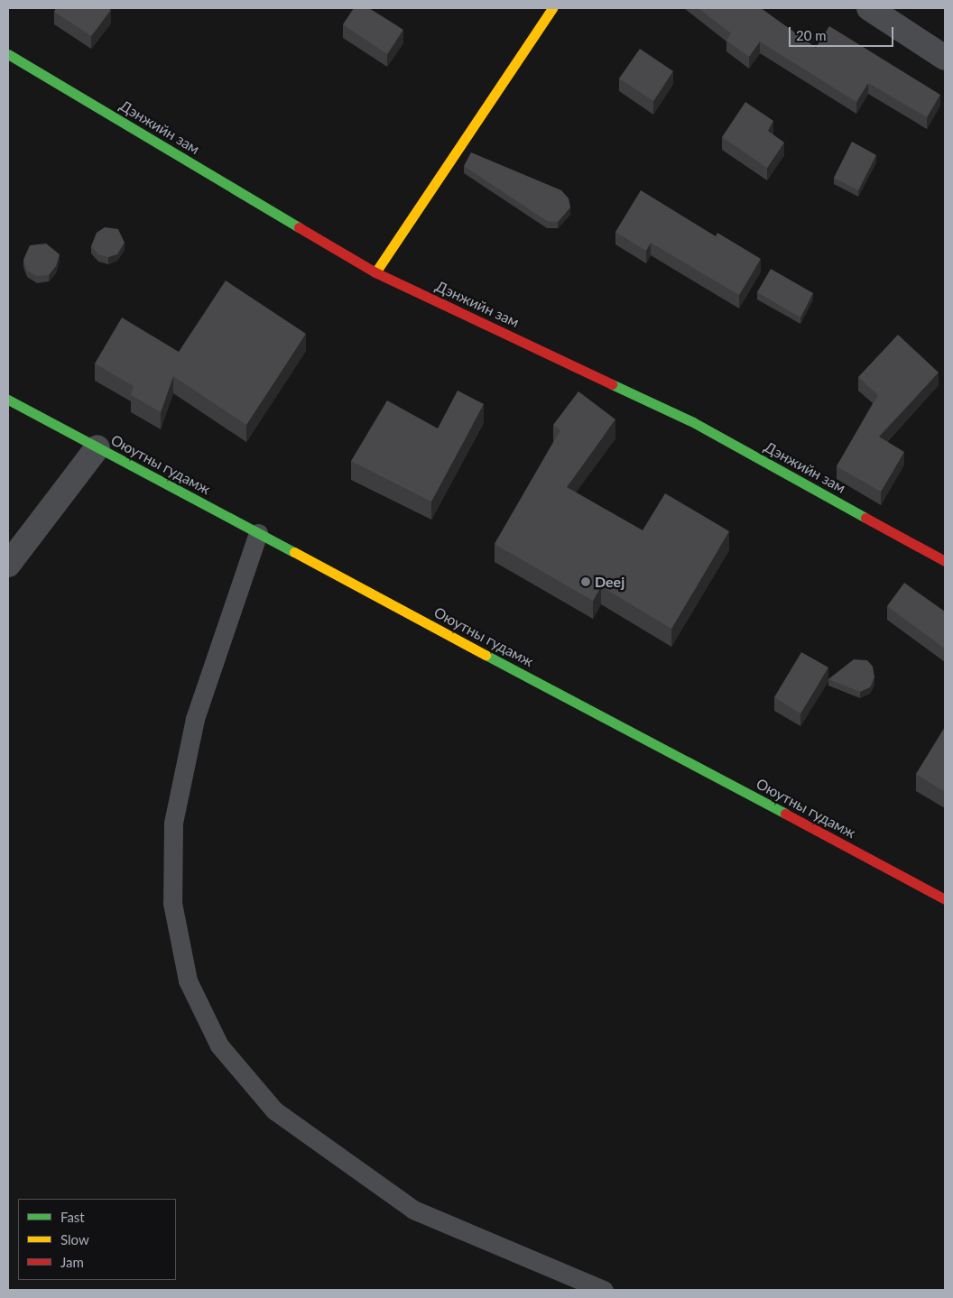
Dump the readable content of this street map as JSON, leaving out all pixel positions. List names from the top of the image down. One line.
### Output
{"streets":{"street":["Дэнжийн зам","Оюутны гудамж"]},"places":["Deej"],"legend":["Fast","Slow","Jam"],"scale_bar":"20 m"}
